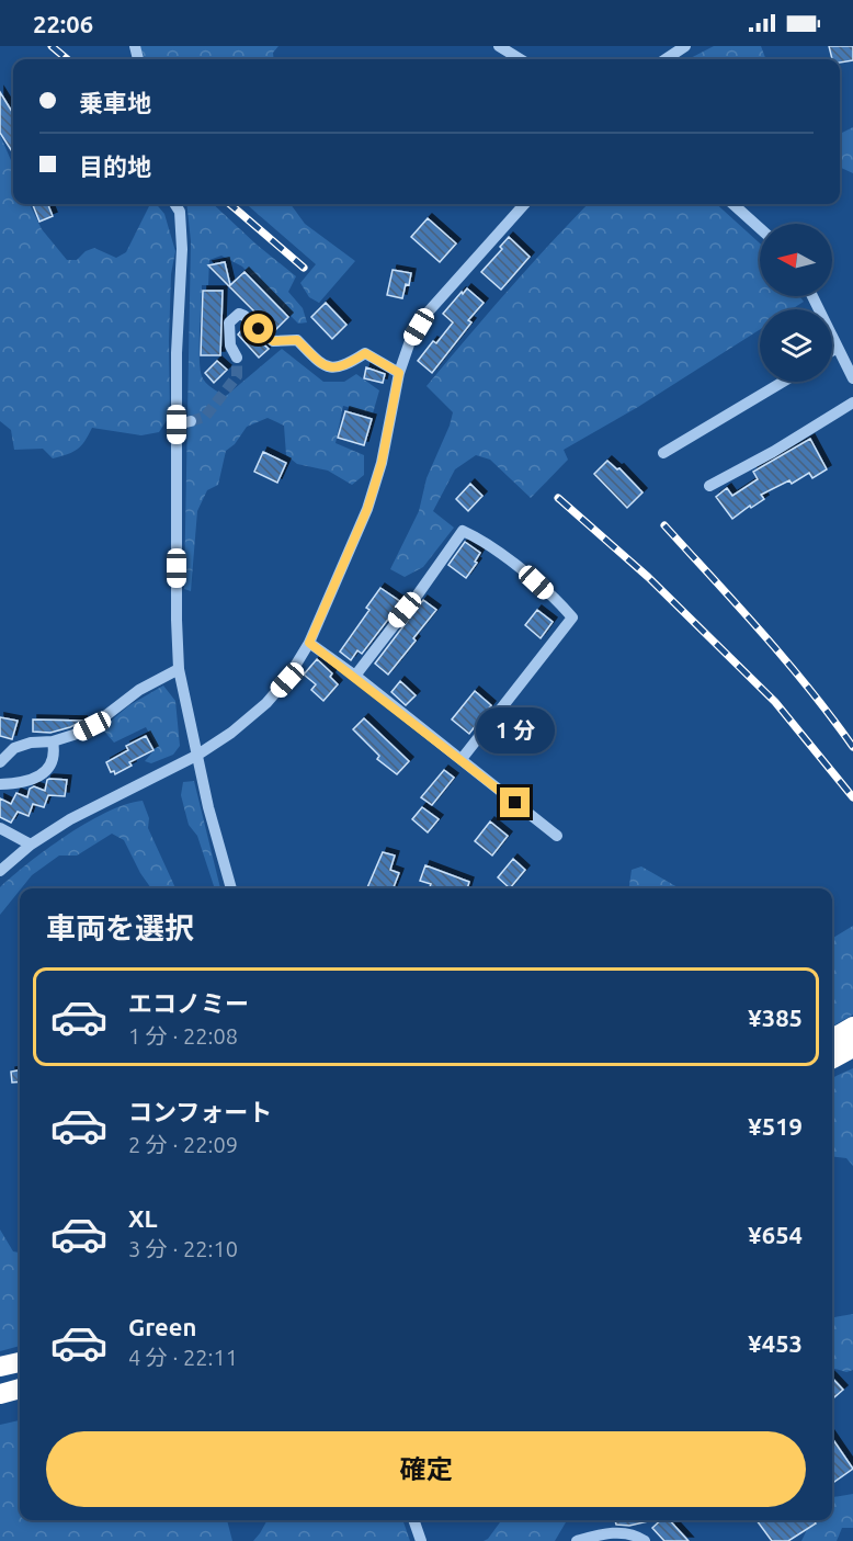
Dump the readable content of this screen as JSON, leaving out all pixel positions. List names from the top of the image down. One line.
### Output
{"north":"left","page":{"status":"22:06","banner":["乗車地","目的地"],"bubble":"1 分","heading":"車両を選択","list":[{"name":"エコノミー","note":"1 分 · 22:08","value":"¥385"},{"name":"コンフォート","note":"2 分 · 22:09","value":"¥519"},{"name":"XL","note":"3 分 · 22:10","value":"¥654"},{"name":"Green","note":"4 分 · 22:11","value":"¥453"}],"buttons":"確定"}}
